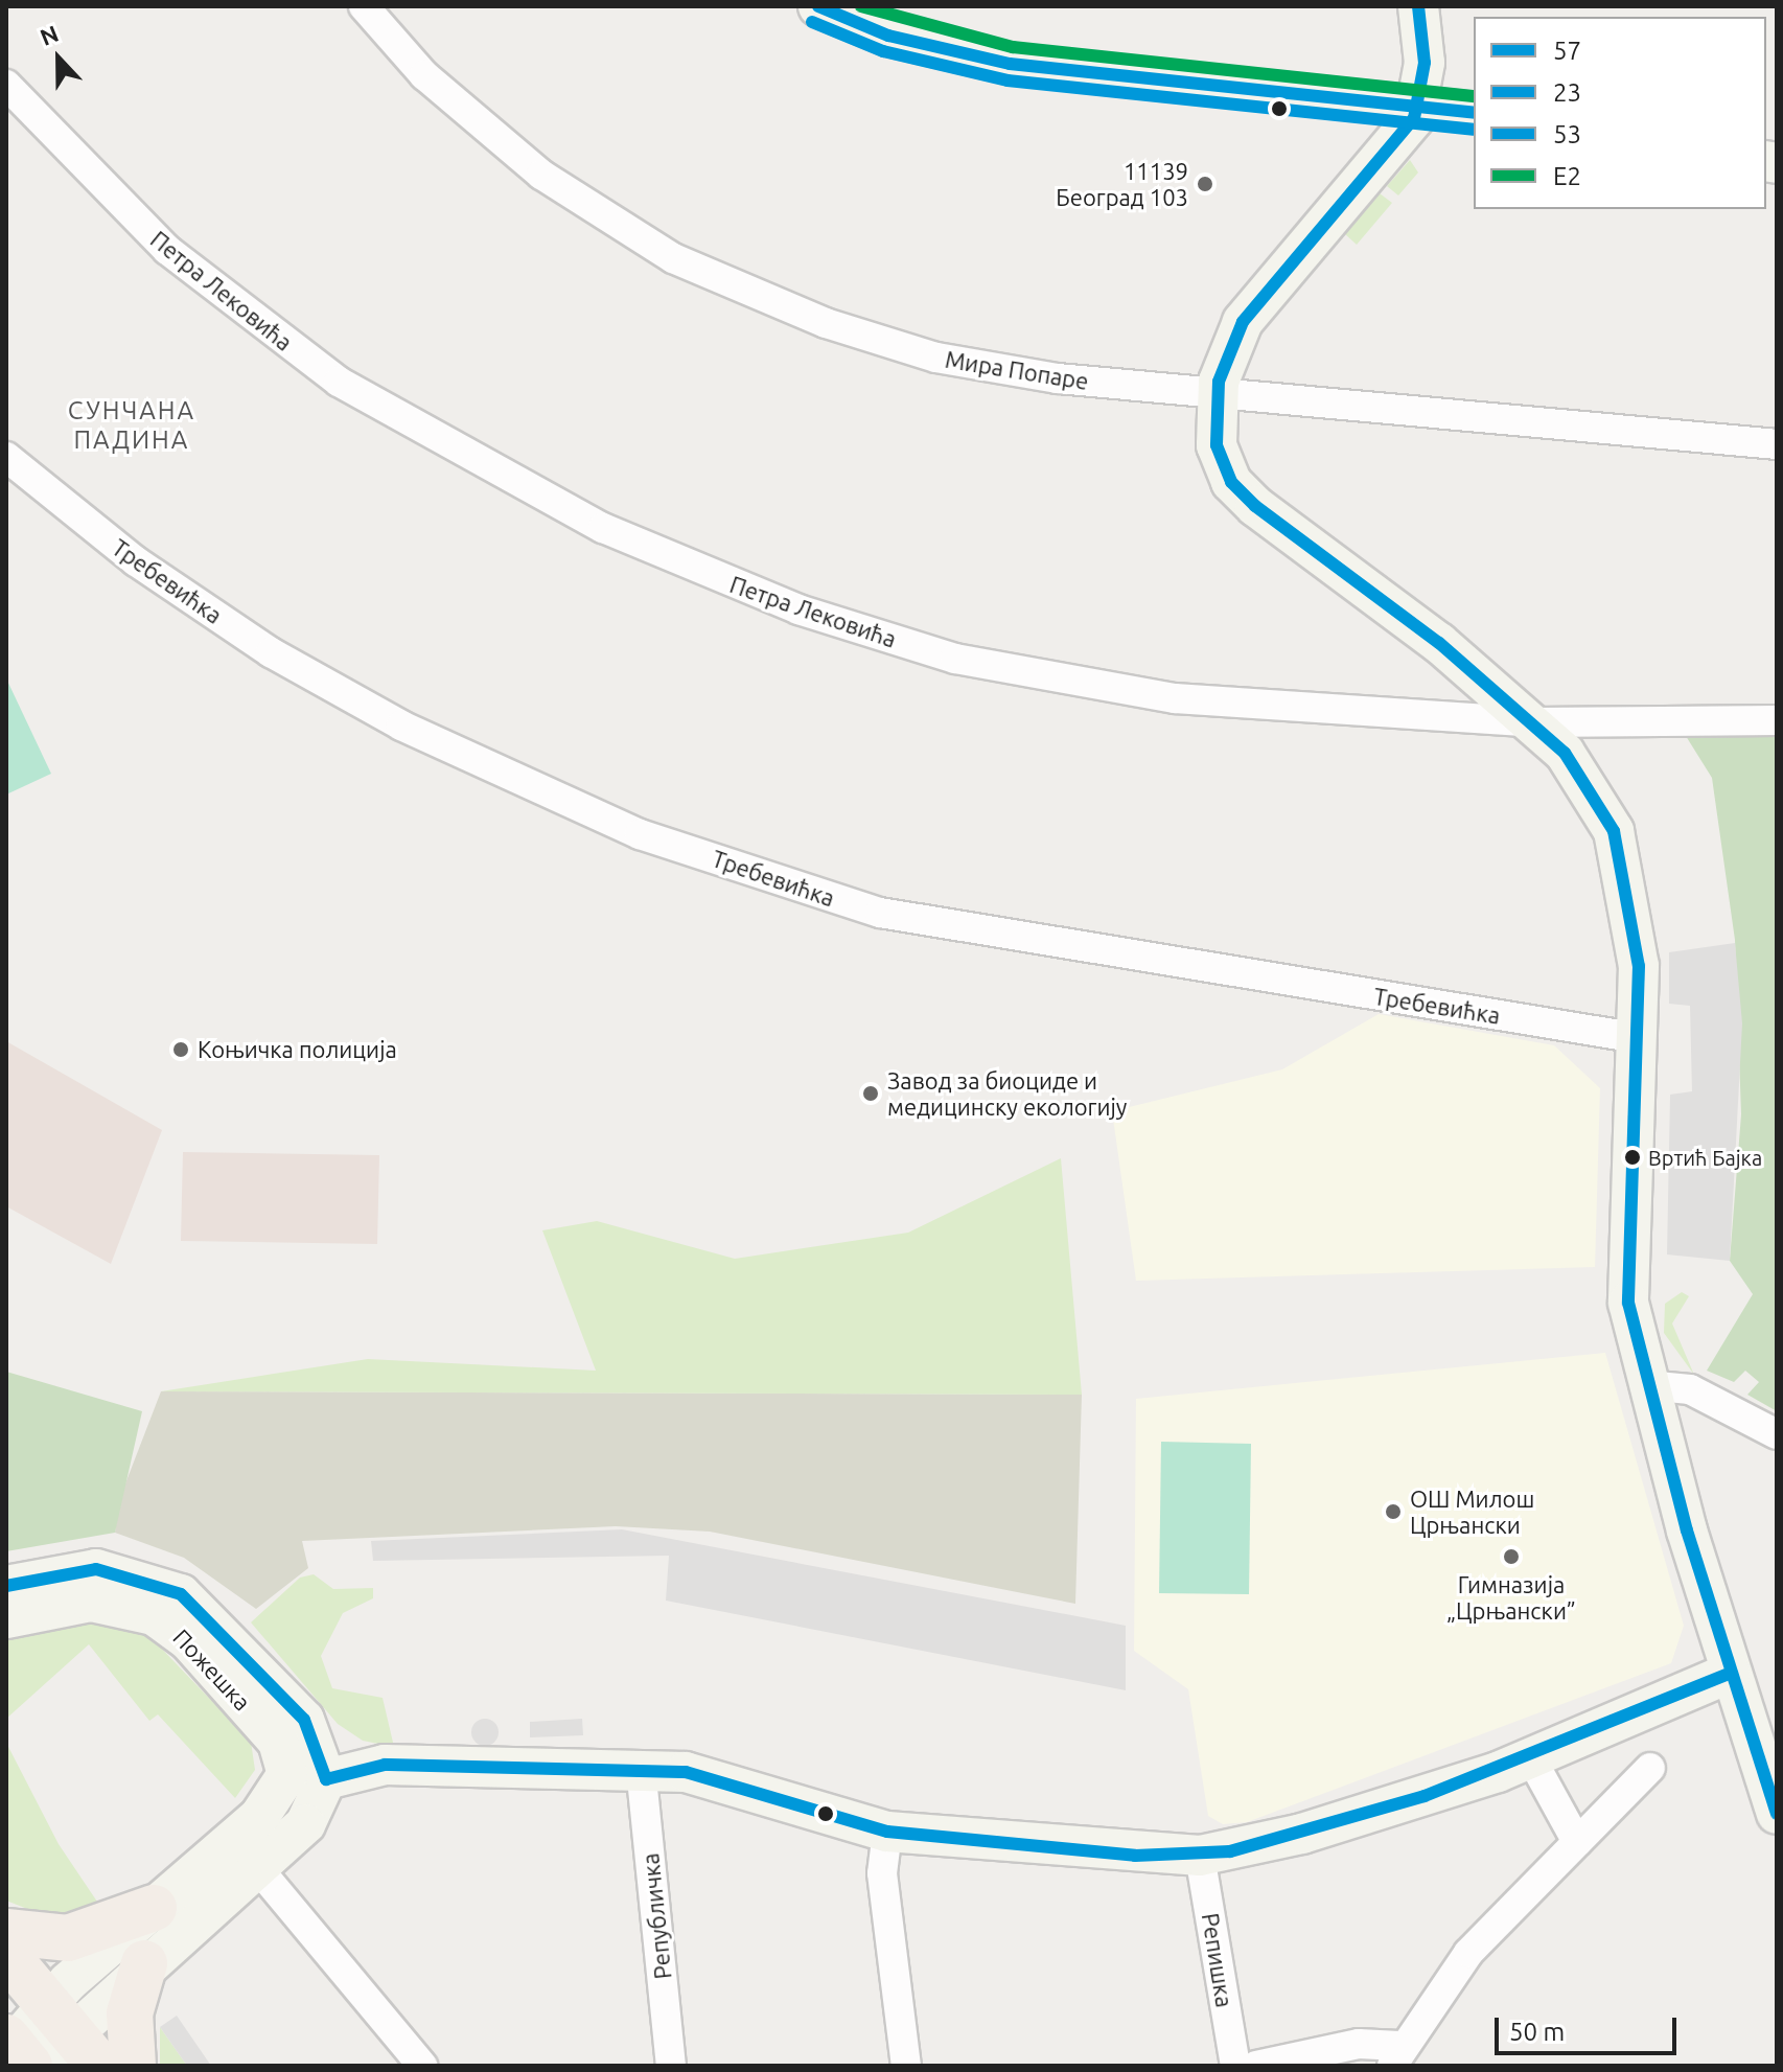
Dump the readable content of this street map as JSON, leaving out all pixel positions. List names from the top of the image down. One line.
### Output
{"streets":{"street":["Петра Лековића","Мира Попаре","Требевићка","Пожешка","Републичка","Репишка"]},"districts":["СУНЧАНА ПАДИНА"],"places":["11139 Београд 103","Коњичка полиција","Завод за биоциде и медицинску екологију","Вртић Бајка","ОШ Милош Црњански","Гимназија „Црњански”"],"lines":["transit line 57","transit line 23","transit line E2","transit line 53"],"legend":["57","23","53","E2"],"scale_bar":"50 m","north":"top"}
